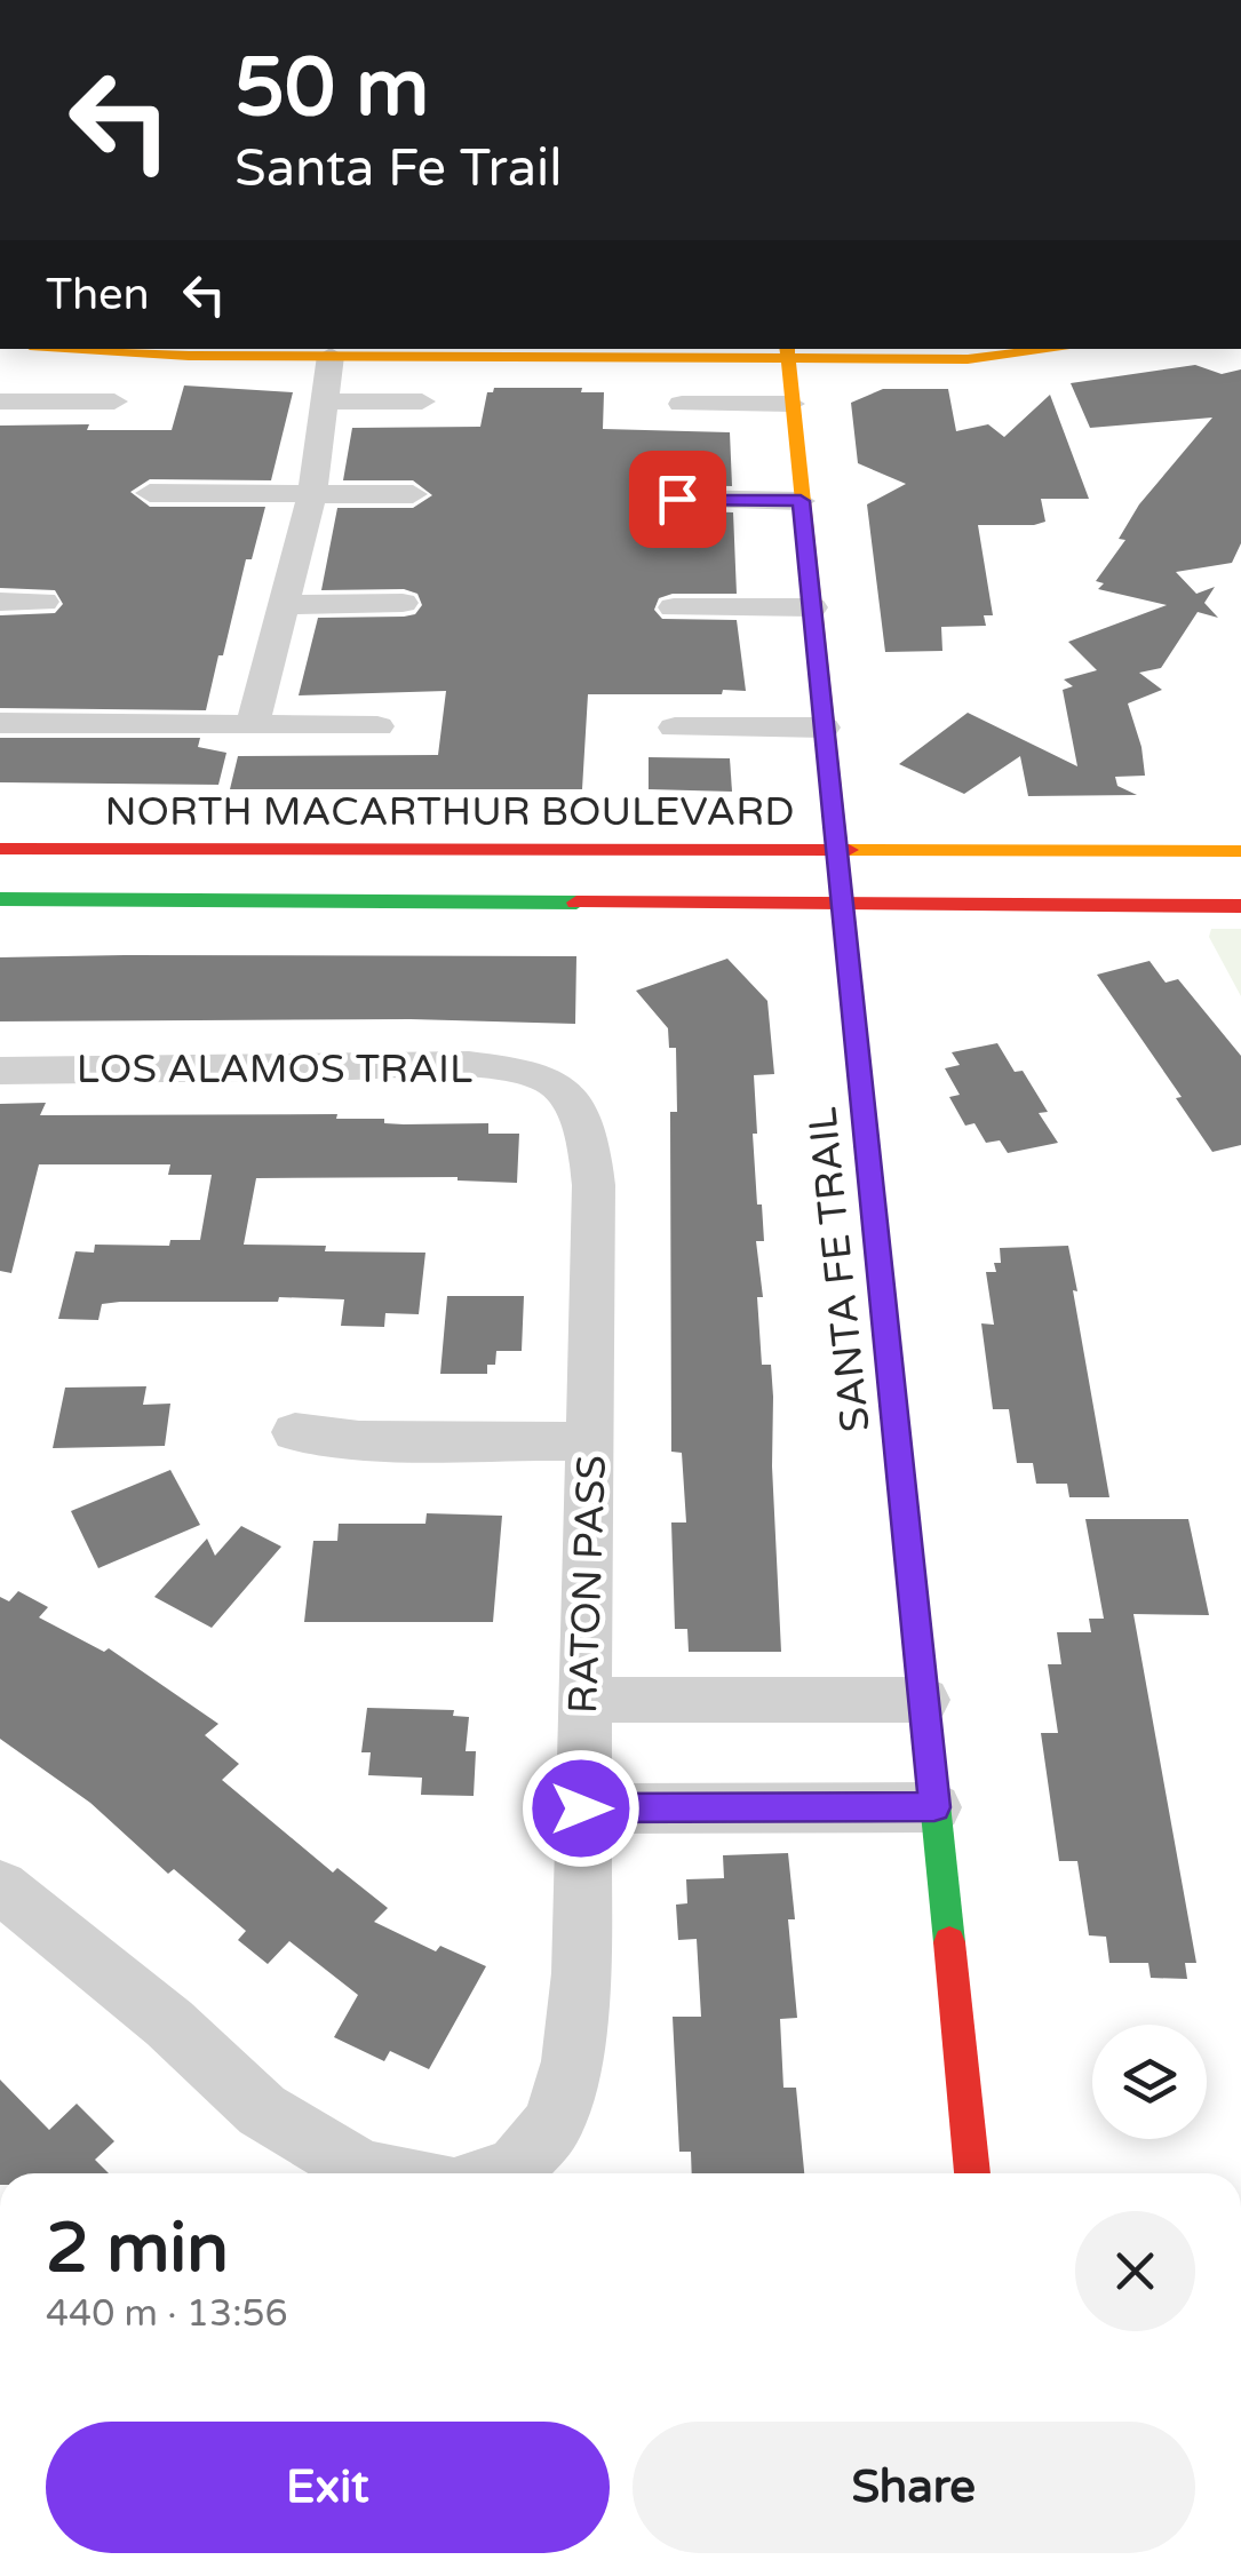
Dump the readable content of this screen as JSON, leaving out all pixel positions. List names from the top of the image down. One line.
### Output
{"streets":{"street":["NORTH MACARTHUR BOULEVARD","LOS ALAMOS TRAIL","SANTA FE TRAIL","RATON PASS"]},"crossings":[["NORTH MACARTHUR BOULEVARD","SANTA FE TRAIL"],["LOS ALAMOS TRAIL","RATON PASS"]],"page":{"turn":["50 m","Santa Fe Trail"],"then":"Then","heading":["2 min","440 m · 13:56"],"buttons":["Exit","Share"]}}
